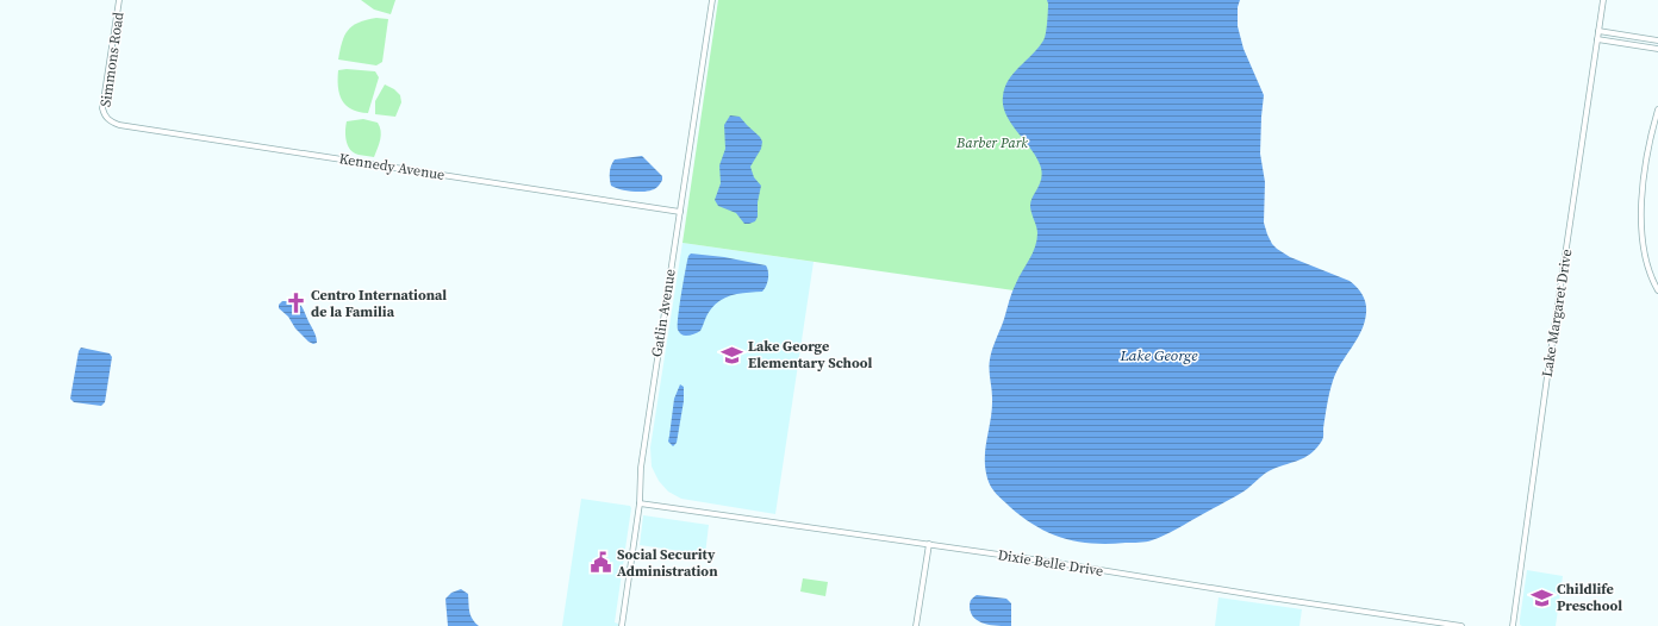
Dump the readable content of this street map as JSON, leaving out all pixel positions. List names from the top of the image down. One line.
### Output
{"streets":{"street":["Simmons Road","Kennedy Avenue","Gatlin Avenue","Lake Margaret Drive","Dixie Belle Drive"]},"crossings":[["Simmons Road","Kennedy Avenue"],["Kennedy Avenue","Gatlin Avenue"],["Gatlin Avenue","Dixie Belle Drive"]],"water":["Lake George"],"parks":["Barber Park"],"places":{"church":["Centro International de la Familia"],"school or university":["Lake George Elementary School","Childlife Preschool"],"public building":["Social Security Administration"]}}
